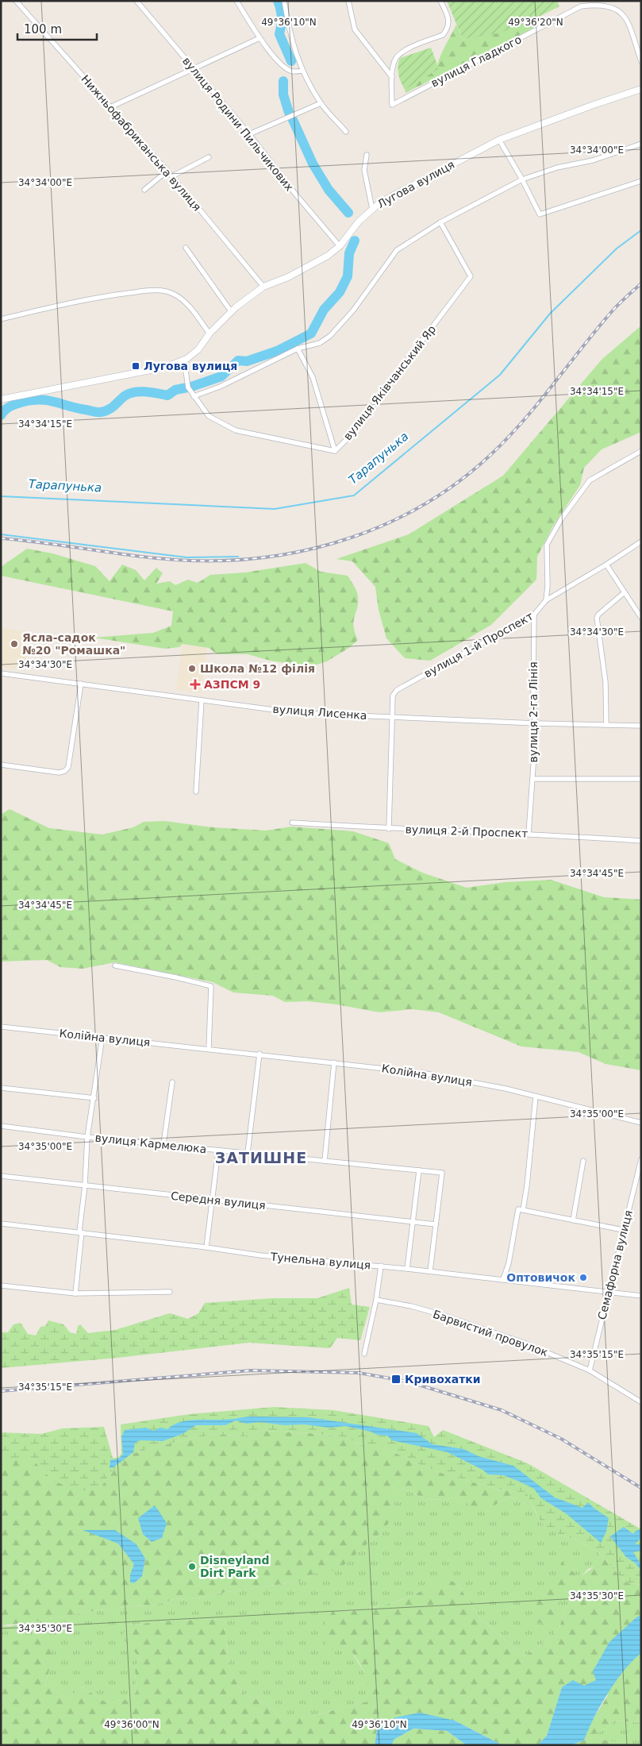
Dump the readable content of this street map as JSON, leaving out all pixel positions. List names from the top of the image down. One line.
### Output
{"streets":{"street":["вулиця Гладкого","вулиця Родини Пильчикових","Нижньофабриканська вулиця","Лугова вулиця","вулиця Яківчанський Яр","вулиця 1-й Проспект","вулиця Лисенка","вулиця 2-га Лінія","вулиця 2-й Проспект","Колійна вулиця","вулиця Кармелюка","Середня вулиця","Тунельна вулиця","Семафорна вулиця","Барвистий провулок"]},"crossings":[["вулиця Родини Пильчикових","Лугова вулиця"],["Нижньофабриканська вулиця","Лугова вулиця"],["Лугова вулиця","вулиця Яківчанський Яр"],["вулиця 1-й Проспект","вулиця Лисенка"],["вулиця 1-й Проспект","вулиця 2-га Лінія"],["вулиця 1-й Проспект","вулиця 2-й Проспект"],["вулиця Лисенка","вулиця 2-га Лінія"],["вулиця 2-га Лінія","вулиця 2-й Проспект"],["вулиця Кармелюка","Середня вулиця"],["Тунельна вулиця","Семафорна вулиця"],["Семафорна вулиця","Барвистий провулок"]],"districts":["ЗАТИШНЕ"],"water":["Тарапунька"],"places":{"transit":["Лугова вулиця","Кривохатки"],"other":["Ясла-садок №20 \"Ромашка\"","Школа №12 філія","Оптовичок","Disneyland Dirt Park"],"health":["АЗПСМ 9"]},"scale_bar":"100 m","coordinates":["49°36'10\"N","49°36'20\"N","34°34'00\"E","34°34'15\"E","34°34'30\"E","34°34'45\"E","34°35'00\"E","34°35'15\"E","34°35'30\"E","49°36'00\"N"]}
